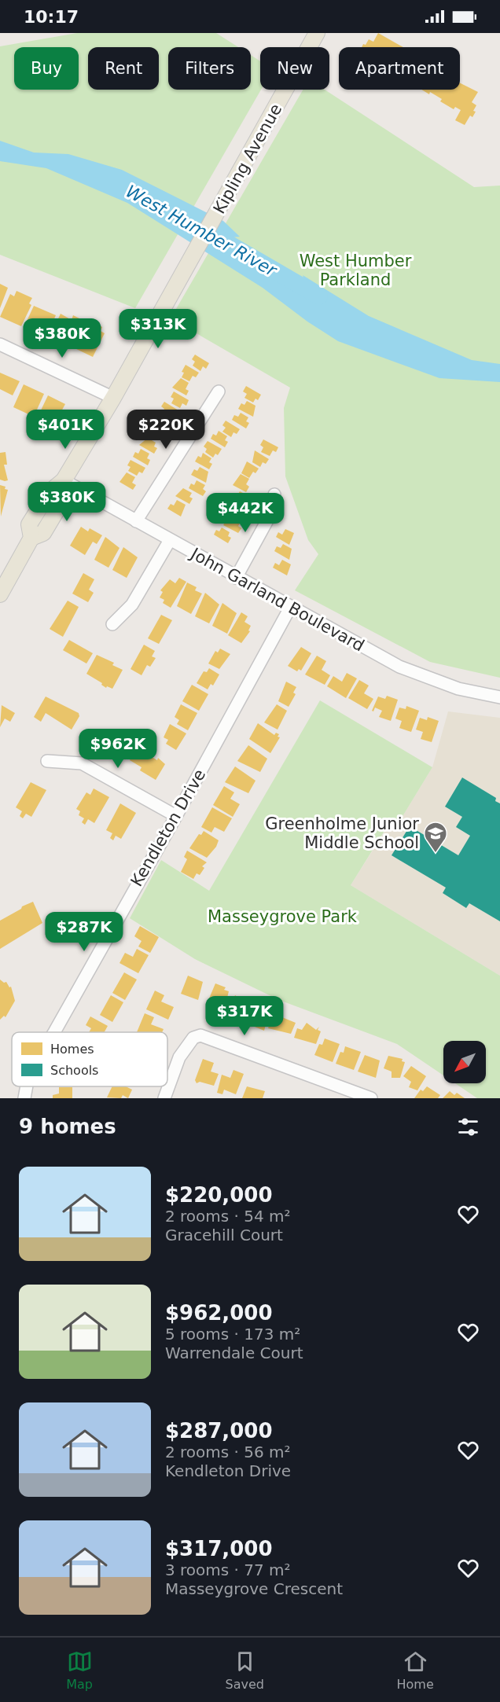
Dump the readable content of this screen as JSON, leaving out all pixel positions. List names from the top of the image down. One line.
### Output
{"streets":{"main road":["Kipling Avenue"],"street":["John Garland Boulevard","Kendleton Drive"]},"crossings":[["Kipling Avenue","John Garland Boulevard"],["John Garland Boulevard","Kendleton Drive"]],"water":["West Humber River"],"parks":["West Humber Parkland","Masseygrove Park"],"places":{"school or university":["Greenholme Junior Middle School"]},"legend":["Homes","Schools"],"north":"bottom left","page":{"status":"10:17","chip":["Buy","Rent","Filters","New","Apartment"],"price":["$313K","$380K","$401K","$220K","$380K","$442K","$962K","$287K","$317K"],"heading":"9 homes","list":[{"name":"$220,000","note":"2 rooms · 54 m² · Gracehill Court"},{"name":"$962,000","note":"5 rooms · 173 m² · Warrendale Court"},{"name":"$287,000","note":"2 rooms · 56 m² · Kendleton Drive"},{"name":"$317,000","note":"3 rooms · 77 m² · Masseygrove Crescent"}],"tabs":["Map","Saved","Home"]}}
